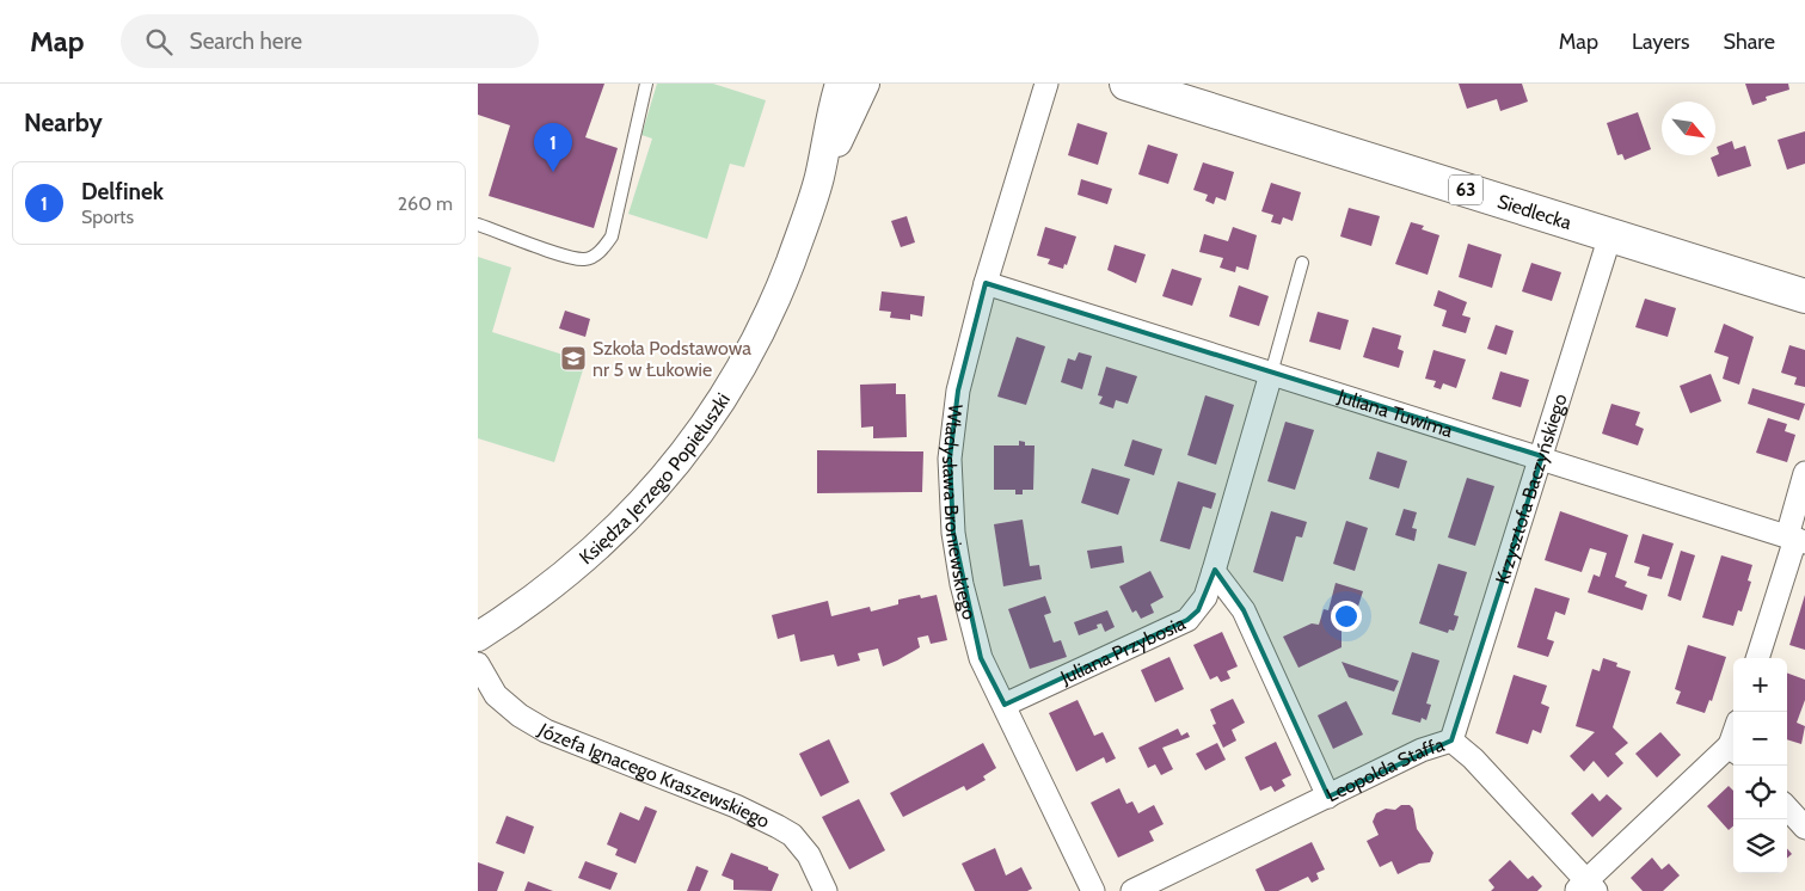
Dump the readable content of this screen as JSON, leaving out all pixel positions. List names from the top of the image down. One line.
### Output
{"streets":{"main road":["63","Siedlecka"],"street":["Juliana Tuwima","Księdza Jerzego Popiełuszki","Krzysztofa Baczyńskiego","Władysława Broniewskiego","Juliana Przybosia","Leopolda Staffa","Józefa Ignacego Kraszewskiego"]},"crossings":[["Siedlecka","Krzysztofa Baczyńskiego"],["Juliana Tuwima","Krzysztofa Baczyńskiego"],["Juliana Tuwima","Władysława Broniewskiego"],["Juliana Tuwima","Juliana Przybosia"],["Krzysztofa Baczyńskiego","Leopolda Staffa"],["Władysława Broniewskiego","Juliana Przybosia"]],"places":{"school or university":["Szkoła Podstawowa nr 5 w Łukowie"]},"north":"bottom right","page":{"header":"Map","search":"Search here","nav":["Map","Layers","Share"],"heading":"Nearby","pins":"1","list":[{"mark":"1","name":"Delfinek","note":"Sports","value":"260 m"}],"map_buttons":["+","−"]}}
